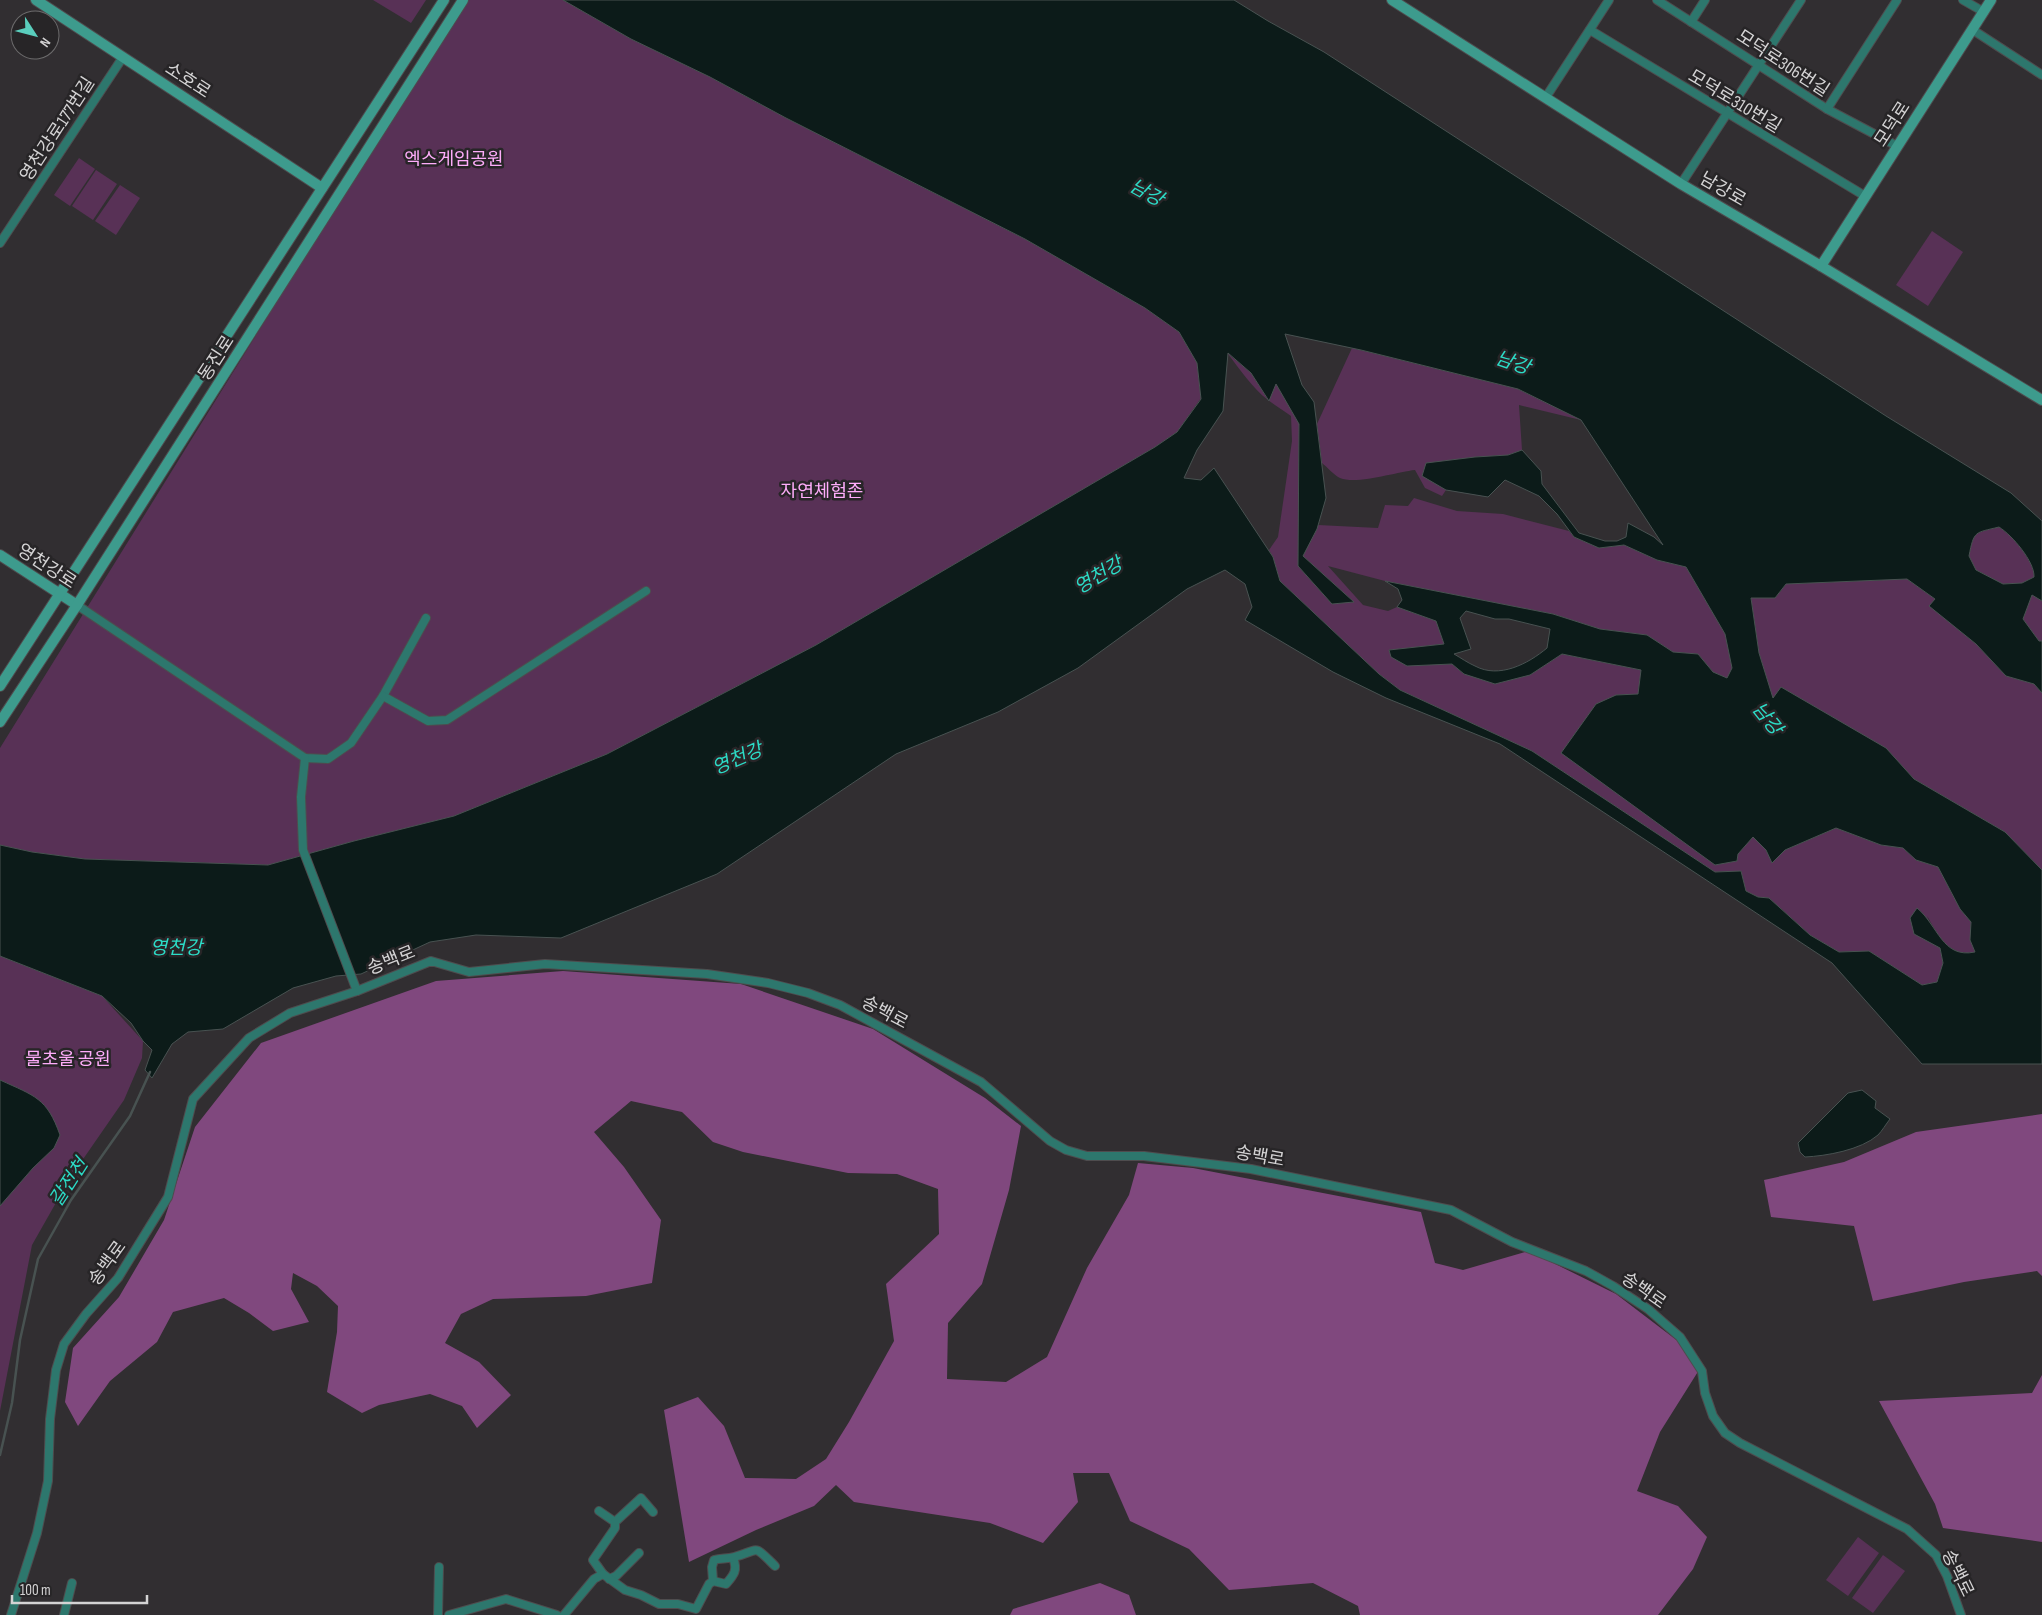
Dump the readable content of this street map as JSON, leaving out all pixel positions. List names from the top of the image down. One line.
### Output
{"streets":{"street":["모덕로306번길","소호로","모덕로310번길","모덕로","영천강로177번길","남강로","동진로","영천강로","송백로"]},"crossings":[["모덕로306번길","모덕로"],["소호로","영천강로177번길"],["소호로","동진로"],["모덕로310번길","모덕로"],["모덕로","남강로"],["동진로","영천강로"]],"water":["남강","영천강","갈전천"],"parks":["엑스게임공원","자연체험존","물초울 공원"],"scale_bar":"100 m","north":"bottom right"}
